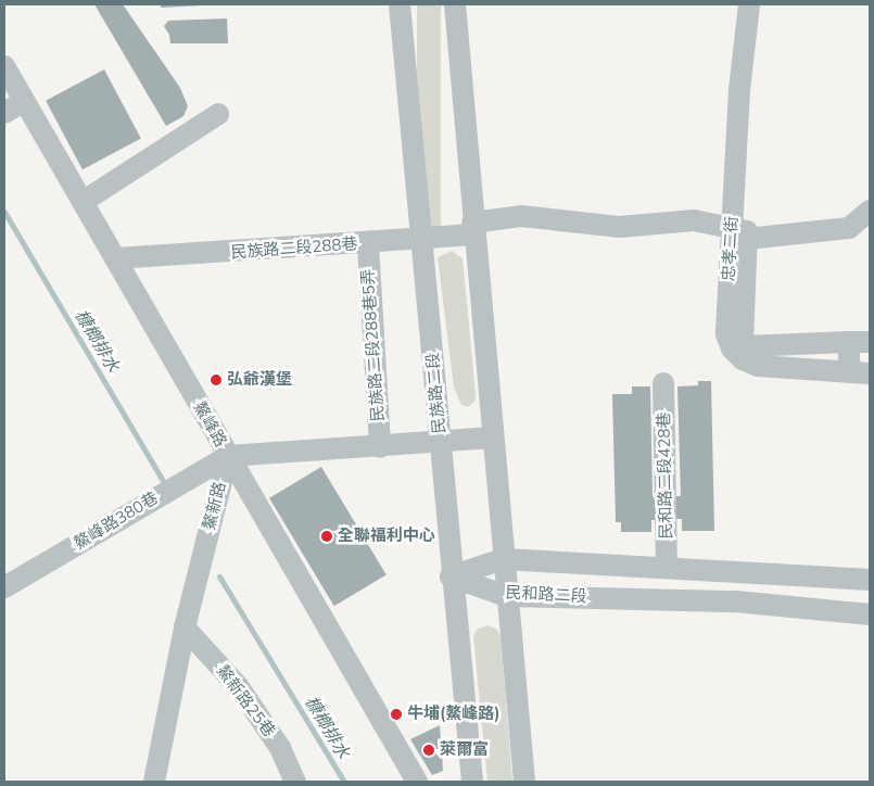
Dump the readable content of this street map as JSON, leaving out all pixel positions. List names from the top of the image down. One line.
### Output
{"streets":{"street":["民族路二段288巷","忠孝二街","民族路二段288巷5弄","民族路二段","鰲峰路","民和路二段428巷","鰲新路","鰲峰路380巷","民和路二段","鰲新路25巷"]},"crossings":[["民族路二段288巷","忠孝二街"],["民族路二段288巷","民族路二段288巷5弄"],["民族路二段288巷","民族路二段"],["民族路二段288巷","鰲峰路"],["民族路二段","民和路二段"],["鰲峰路","鰲新路"],["鰲峰路","鰲峰路380巷"],["民和路二段428巷","民和路二段"],["鰲新路","鰲峰路380巷"],["鰲新路","鰲新路25巷"]],"water":["槺榔排水"],"places":["弘爺漢堡","全聯福利中心","牛埔(鰲峰路)","萊爾富"]}
